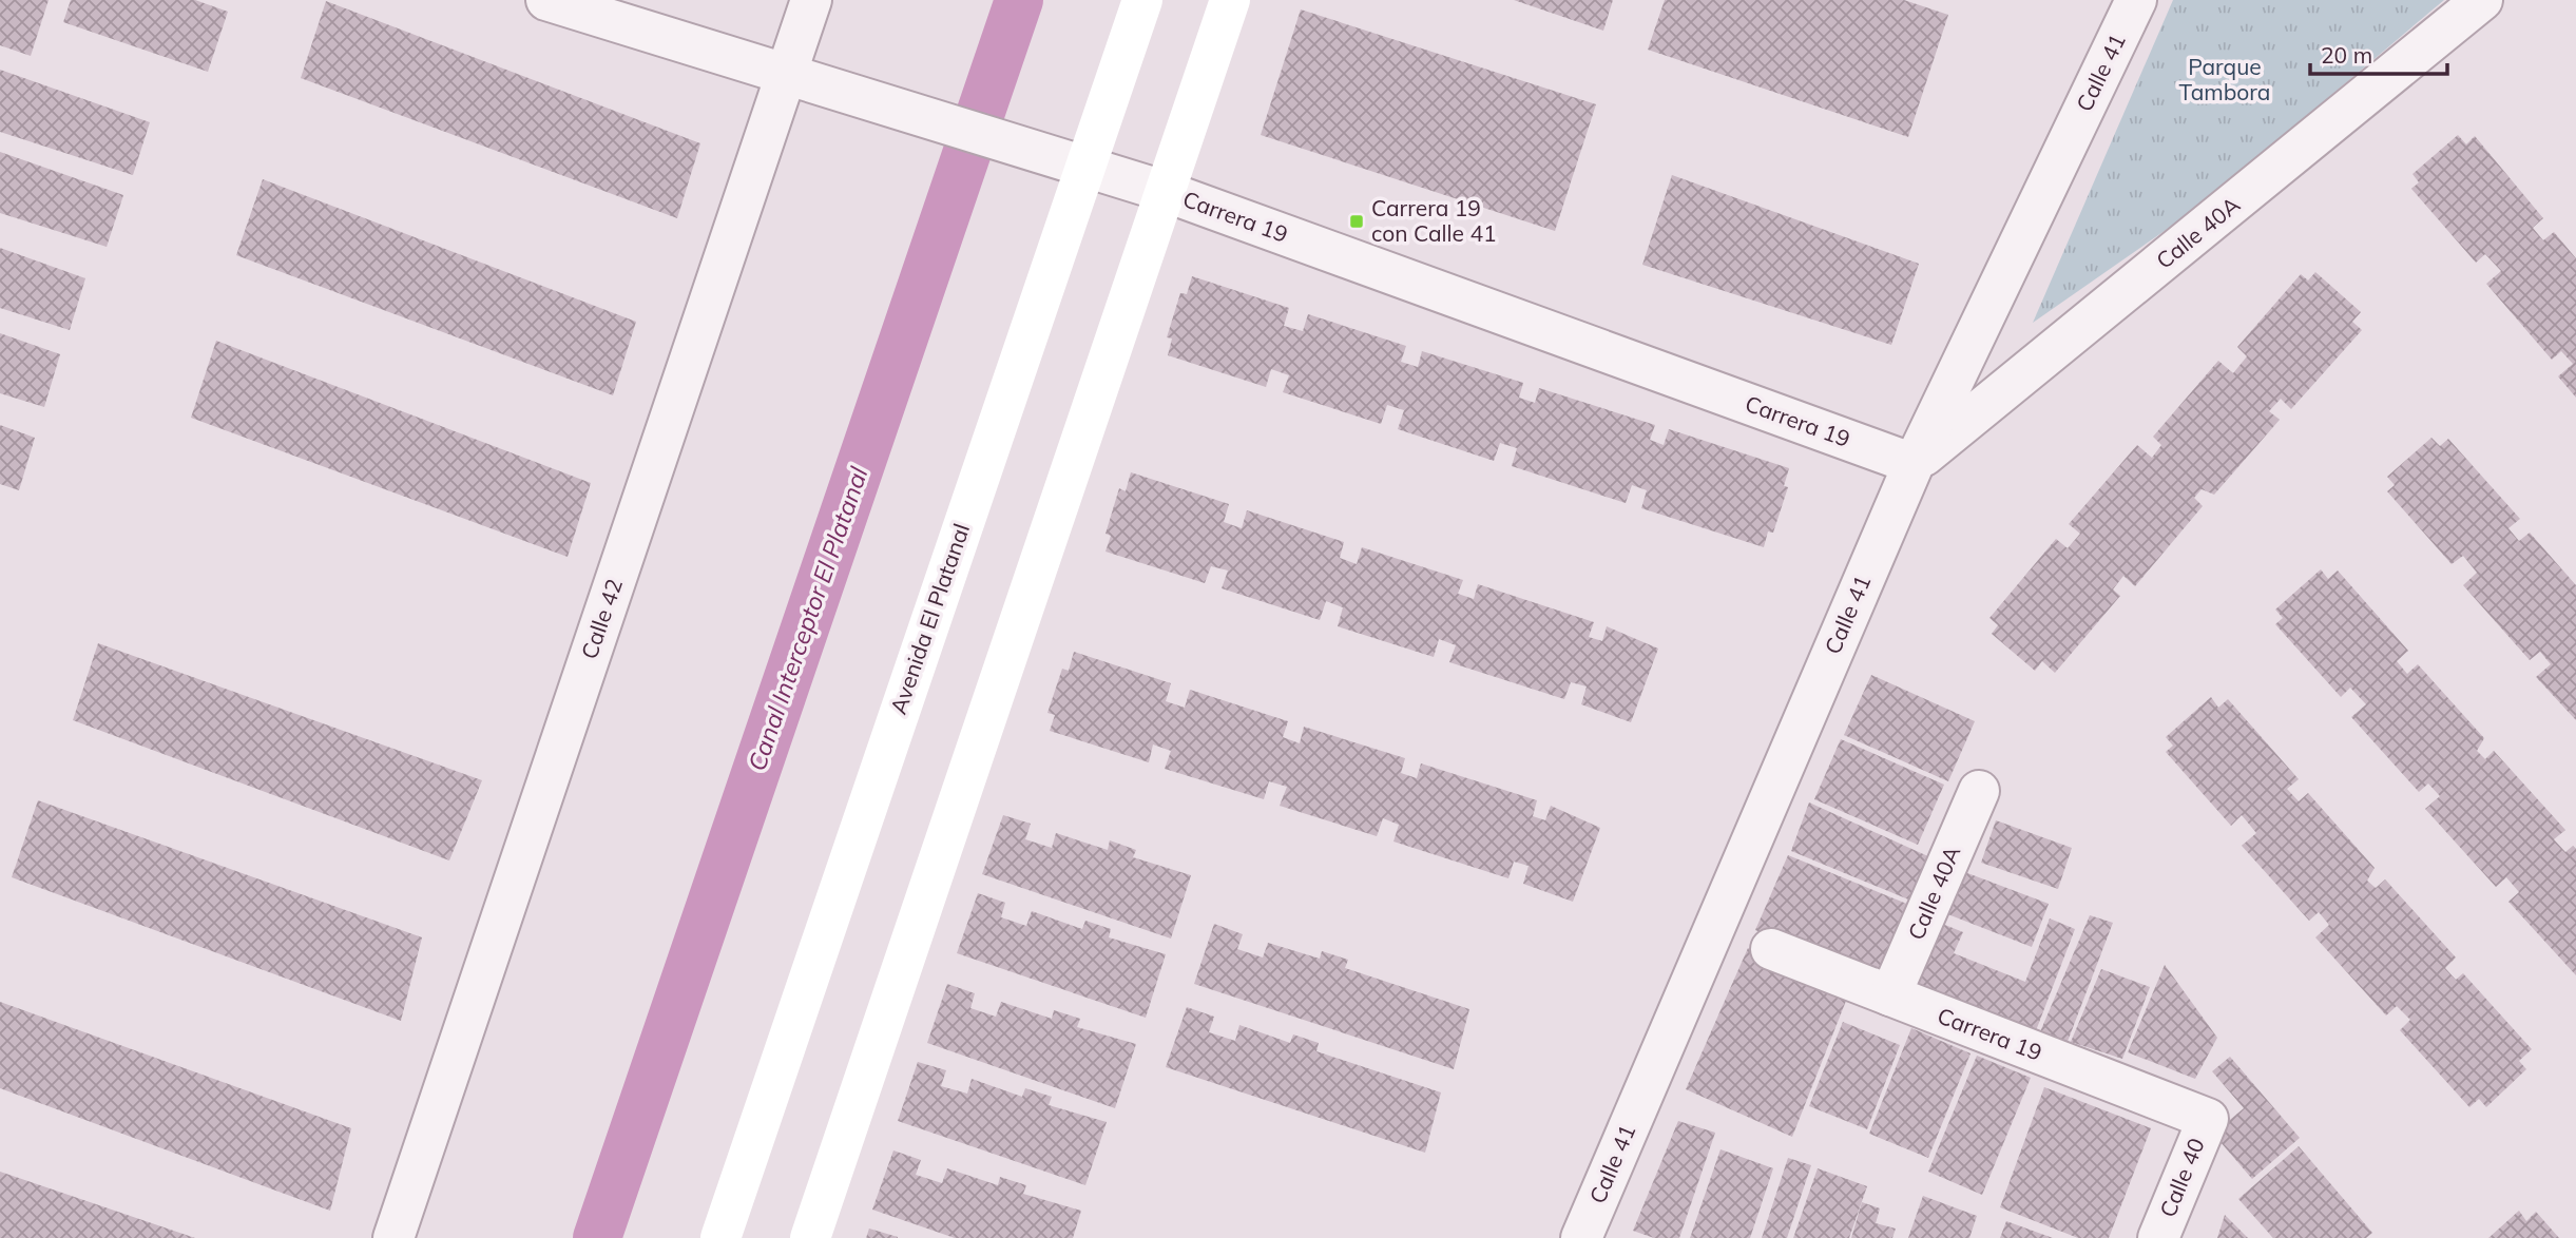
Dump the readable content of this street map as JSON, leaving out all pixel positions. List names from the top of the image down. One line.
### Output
{"streets":{"main road":["Avenida El Platanal"],"street":["Calle 41","Carrera 19","Calle 40A","Calle 42","Calle 40"]},"crossings":[["Calle 41","Carrera 19"],["Calle 41","Calle 40A"],["Carrera 19","Calle 40A"],["Carrera 19","Calle 42"],["Carrera 19","Avenida El Platanal"],["Carrera 19","Calle 40"]],"water":["Canal Interceptor El Platanal"],"parks":["Parque Tambora"],"places":{"transit":["Carrera 19 con Calle 41"]},"scale_bar":"20 m"}
